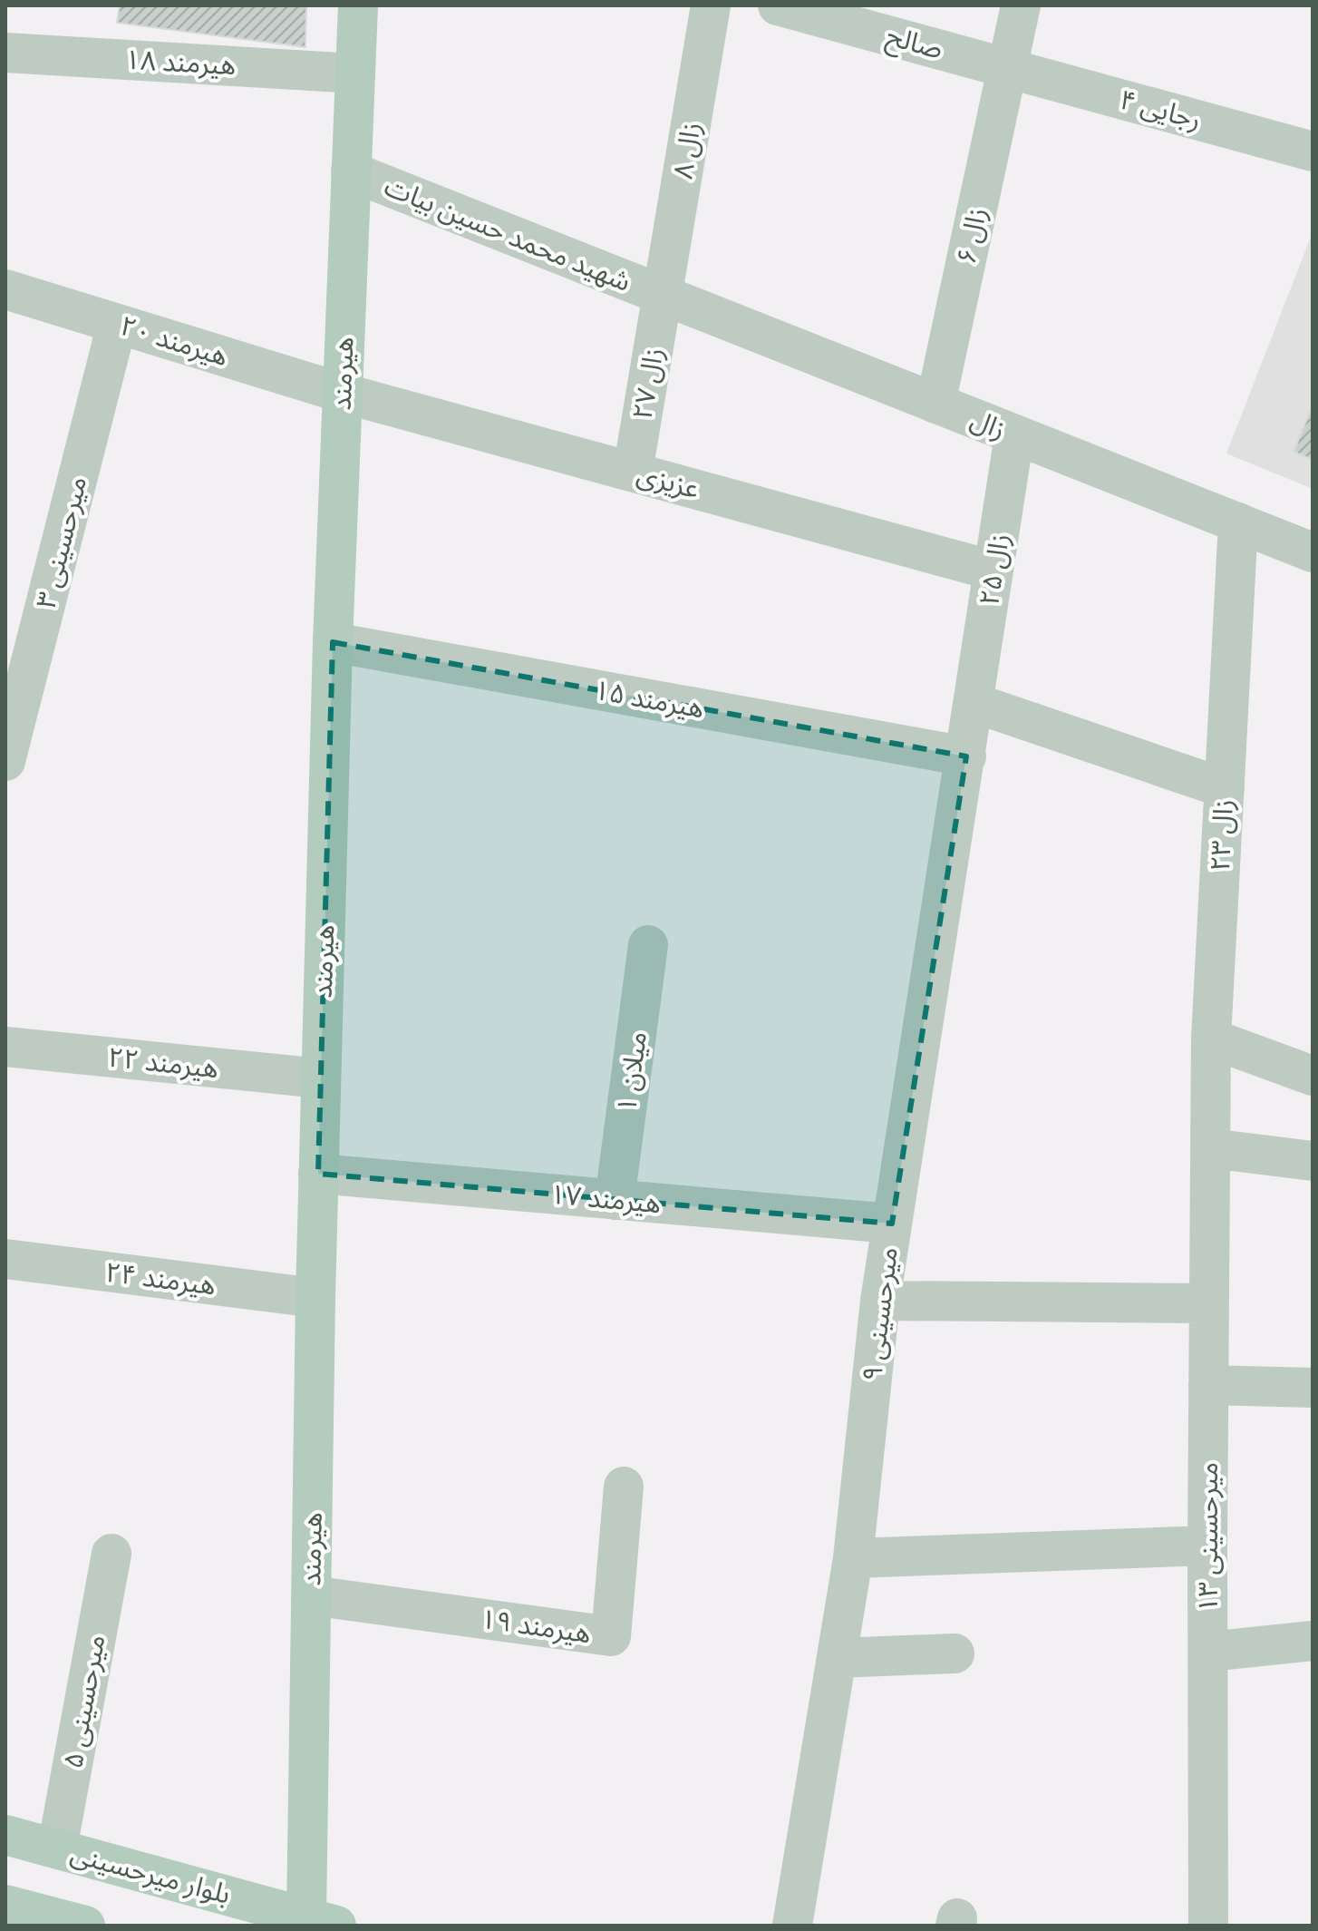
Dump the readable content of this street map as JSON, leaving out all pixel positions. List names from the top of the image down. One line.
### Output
{"streets":{"main road":["هیرمند","بلوار میرحسینی"],"street":["صالح","هیرمند ۱۸","رجایی ۴","زال ۸","شهید محمد حسین بیات","زال ۶","هیرمند ۲۰","زال ۲۷","زال","عزیزی","میرحسینی ۳","زال ۲۵","هیرمند ۱۵","زال ۲۳","هیرمند ۲۲","میلان ۱","هیرمند ۱۷","هیرمند ۲۴","میرحسینی ۹","میرحسینی ۱۳","هیرمند ۱۹","میرحسینی ۵"]},"crossings":[["صالح","رجایی ۴"],["صالح","زال ۶"],["هیرمند ۱۸","هیرمند"],["رجایی ۴","زال ۶"],["زال ۸","شهید محمد حسین بیات"],["زال ۸","زال ۲۷"],["زال ۸","زال"],["شهید محمد حسین بیات","هیرمند"],["شهید محمد حسین بیات","زال ۲۷"],["شهید محمد حسین بیات","زال"],["زال ۶","زال"],["هیرمند ۲۰","هیرمند"],["هیرمند ۲۰","عزیزی"],["هیرمند ۲۰","میرحسینی ۳"],["هیرمند","عزیزی"],["هیرمند","هیرمند ۱۵"],["هیرمند","هیرمند ۲۲"],["هیرمند","هیرمند ۱۷"],["هیرمند","هیرمند ۲۴"],["هیرمند","هیرمند ۱۹"],["هیرمند","بلوار میرحسینی"],["زال ۲۷","زال"],["زال ۲۷","عزیزی"],["زال","زال ۲۵"],["زال","زال ۲۳"],["عزیزی","زال ۲۵"],["زال ۲۵","میرحسینی ۹"],["هیرمند ۱۵","میرحسینی ۹"],["زال ۲۳","میرحسینی ۱۳"],["میلان ۱","هیرمند ۱۷"],["هیرمند ۱۷","میرحسینی ۹"],["میرحسینی ۵","بلوار میرحسینی"]]}
